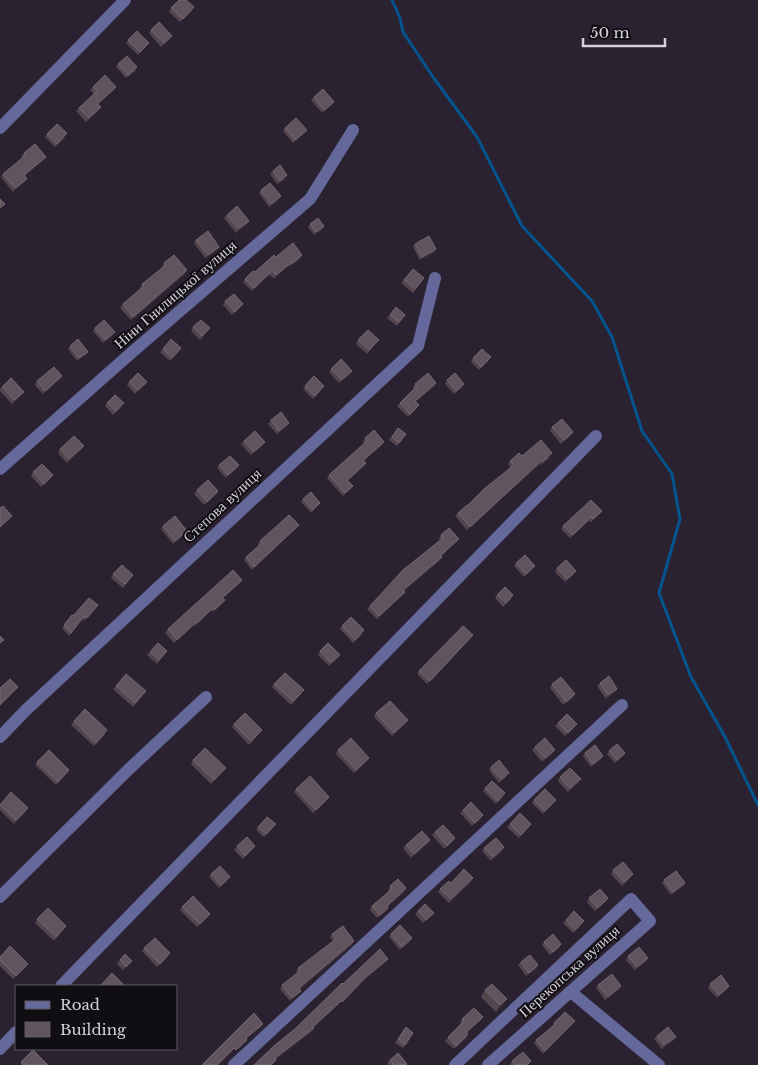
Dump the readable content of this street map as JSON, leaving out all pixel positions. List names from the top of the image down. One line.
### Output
{"streets":{"street":["Ніни Гнилицької вулиця","Степова вулиця","Перекопська вулиця"]},"legend":["Road","Building"],"scale_bar":"50 m"}
